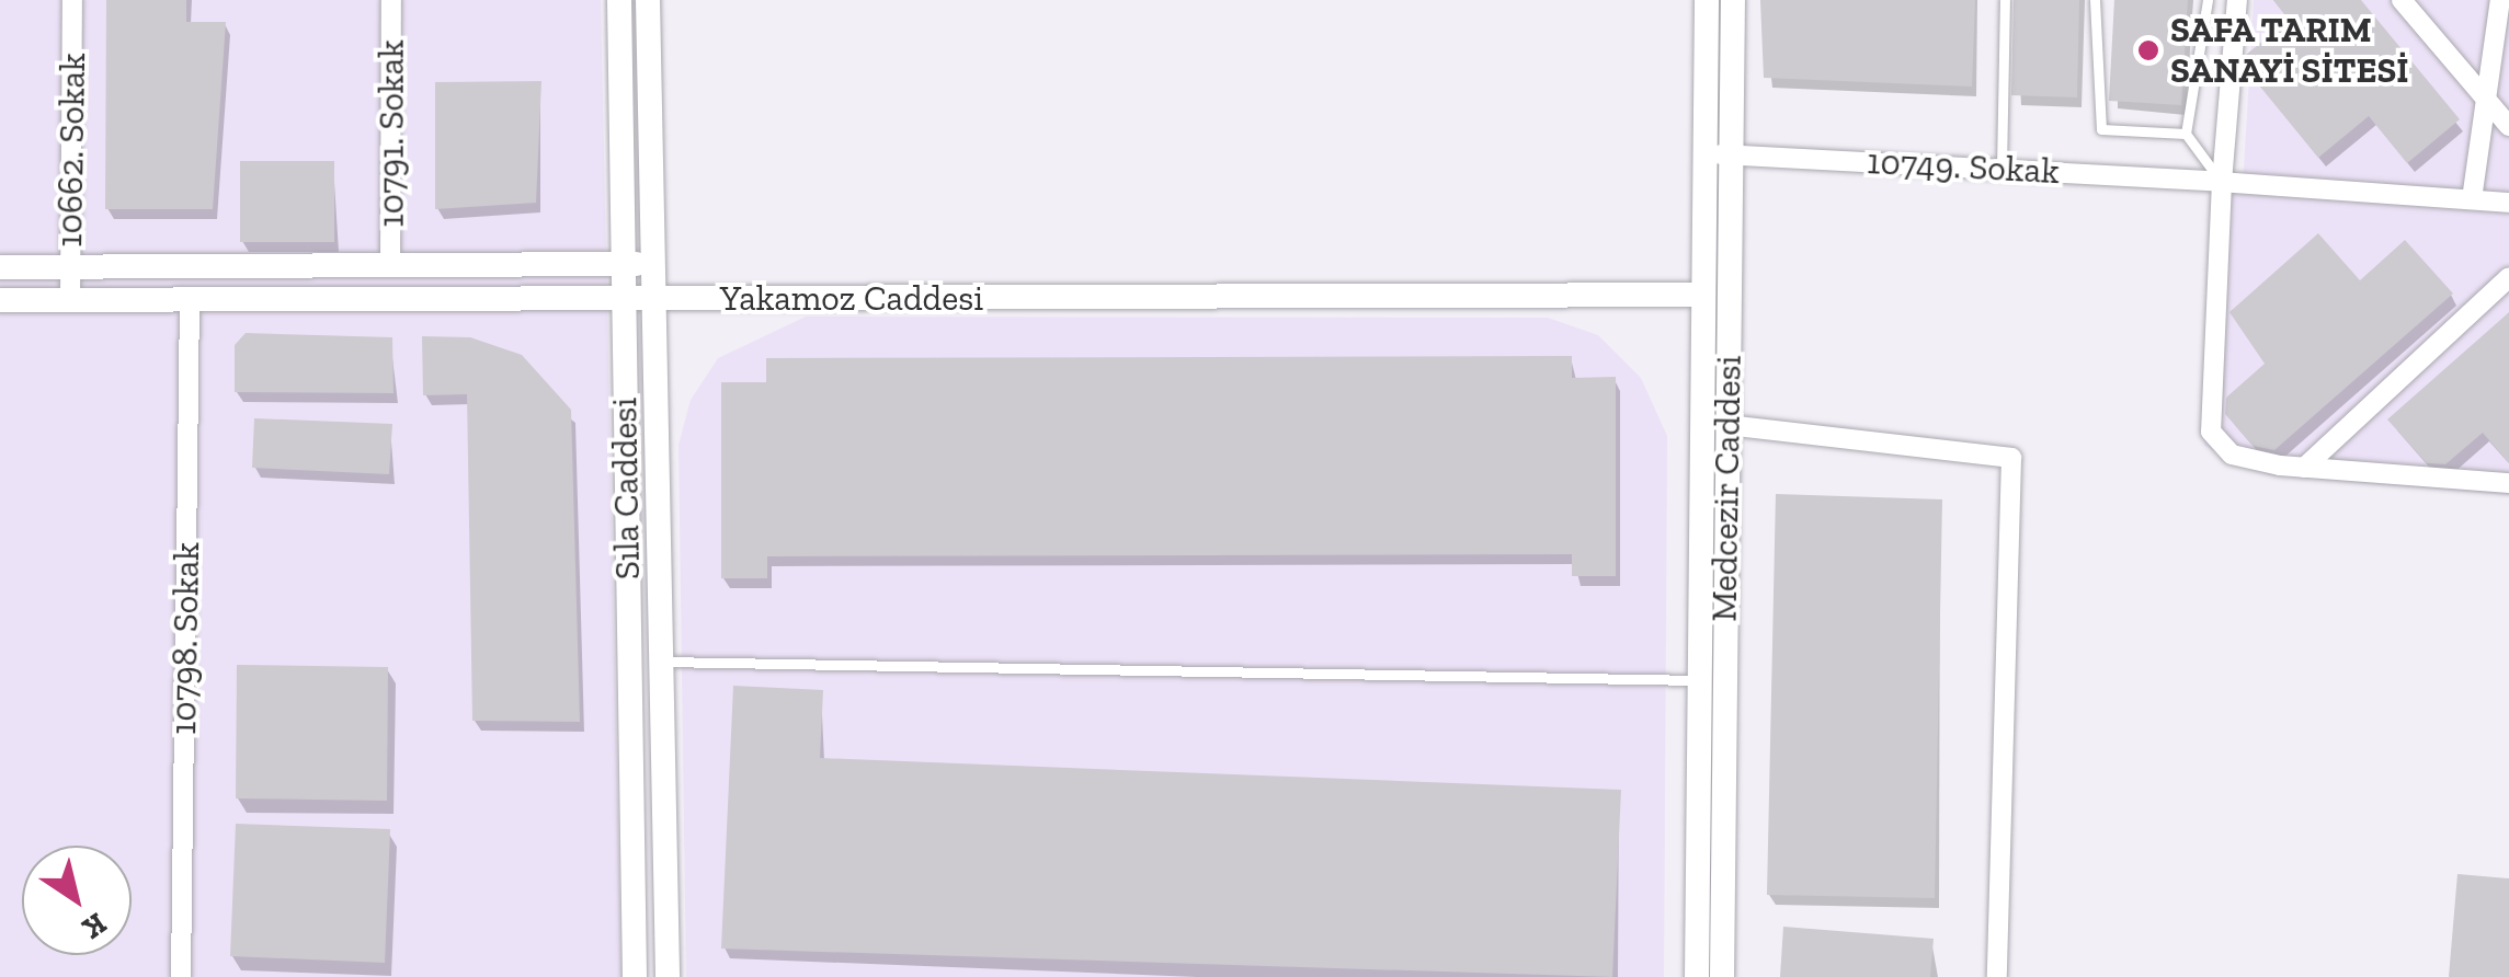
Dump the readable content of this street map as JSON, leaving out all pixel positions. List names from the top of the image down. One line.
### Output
{"streets":{"street":["10791. Sokak","10662. Sokak","10749. Sokak","Yakamoz Caddesi","Sıla Caddesi","Medcezir Caddesi","10798. Sokak"]},"crossings":[["10662. Sokak","Yakamoz Caddesi"],["10749. Sokak","Medcezir Caddesi"],["Yakamoz Caddesi","Sıla Caddesi"],["Yakamoz Caddesi","Medcezir Caddesi"],["Yakamoz Caddesi","10798. Sokak"]],"places":["SAFA TARIM SANAYİ SİTESİ"],"north":"bottom right"}
